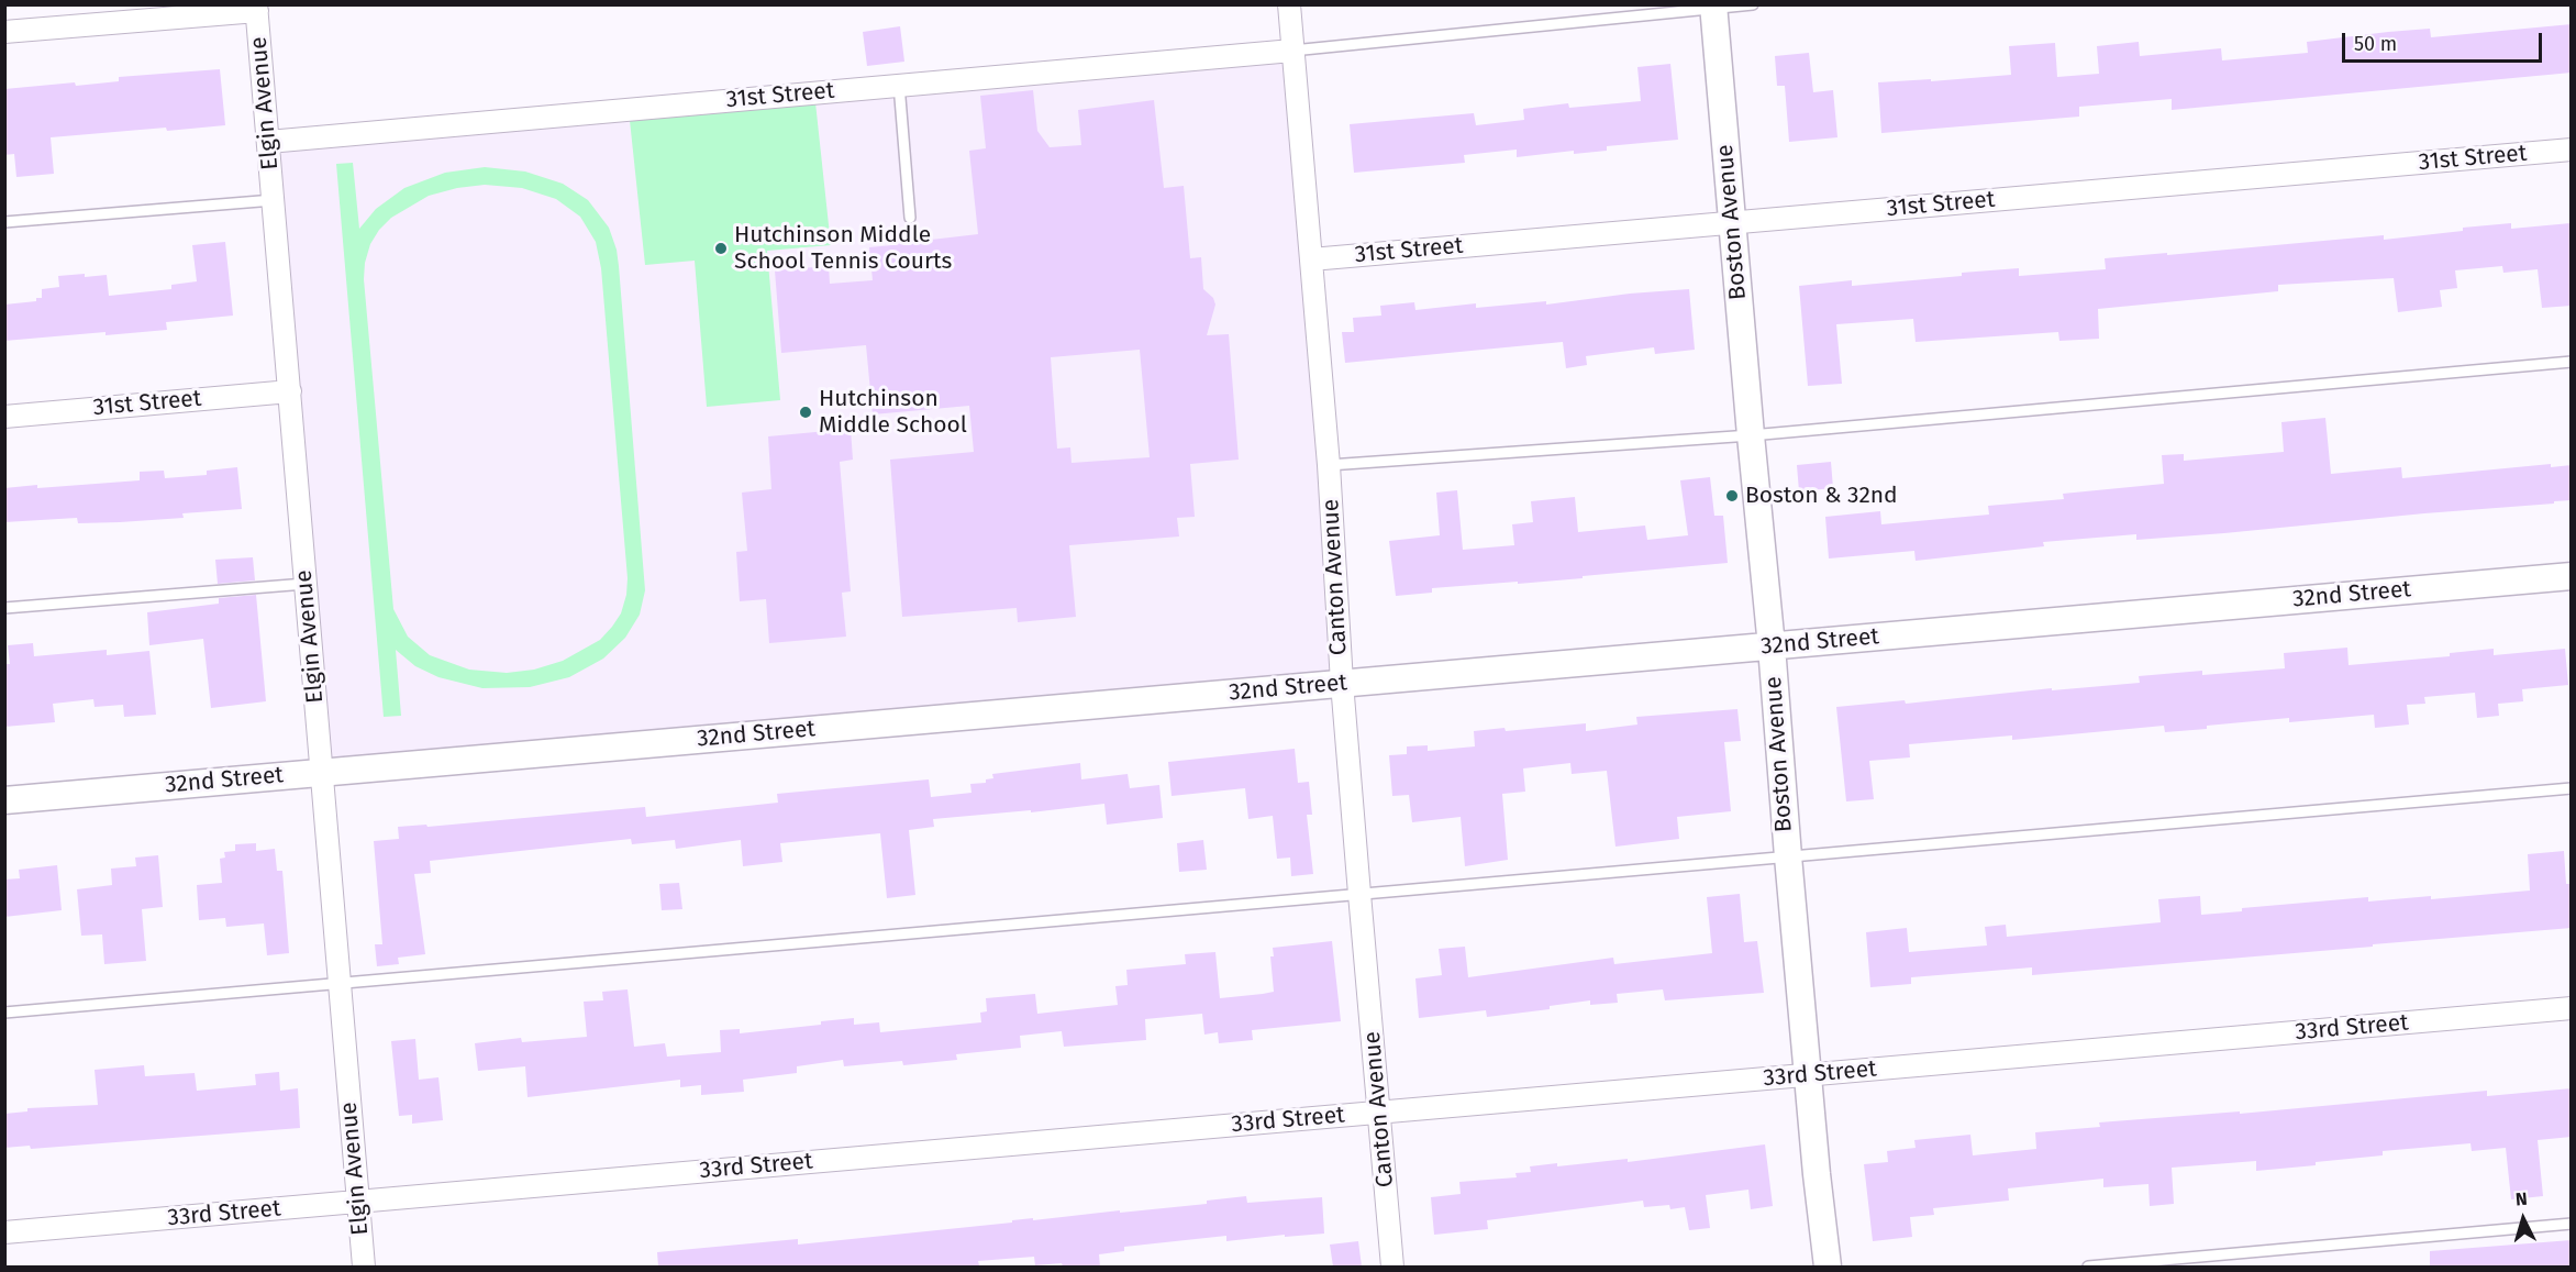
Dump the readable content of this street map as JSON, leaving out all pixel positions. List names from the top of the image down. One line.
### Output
{"streets":{"street":["31st Street","Elgin Avenue","Boston Avenue","Canton Avenue","32nd Street","33rd Street"]},"crossings":[["31st Street","Elgin Avenue"],["31st Street","Boston Avenue"],["31st Street","Canton Avenue"],["Elgin Avenue","32nd Street"],["Elgin Avenue","33rd Street"],["Boston Avenue","32nd Street"],["Boston Avenue","33rd Street"],["Canton Avenue","32nd Street"],["Canton Avenue","33rd Street"]],"places":["Hutchinson Middle School Tennis Courts","Hutchinson Middle School","Boston & 32nd"],"scale_bar":"50 m","north":"top"}
